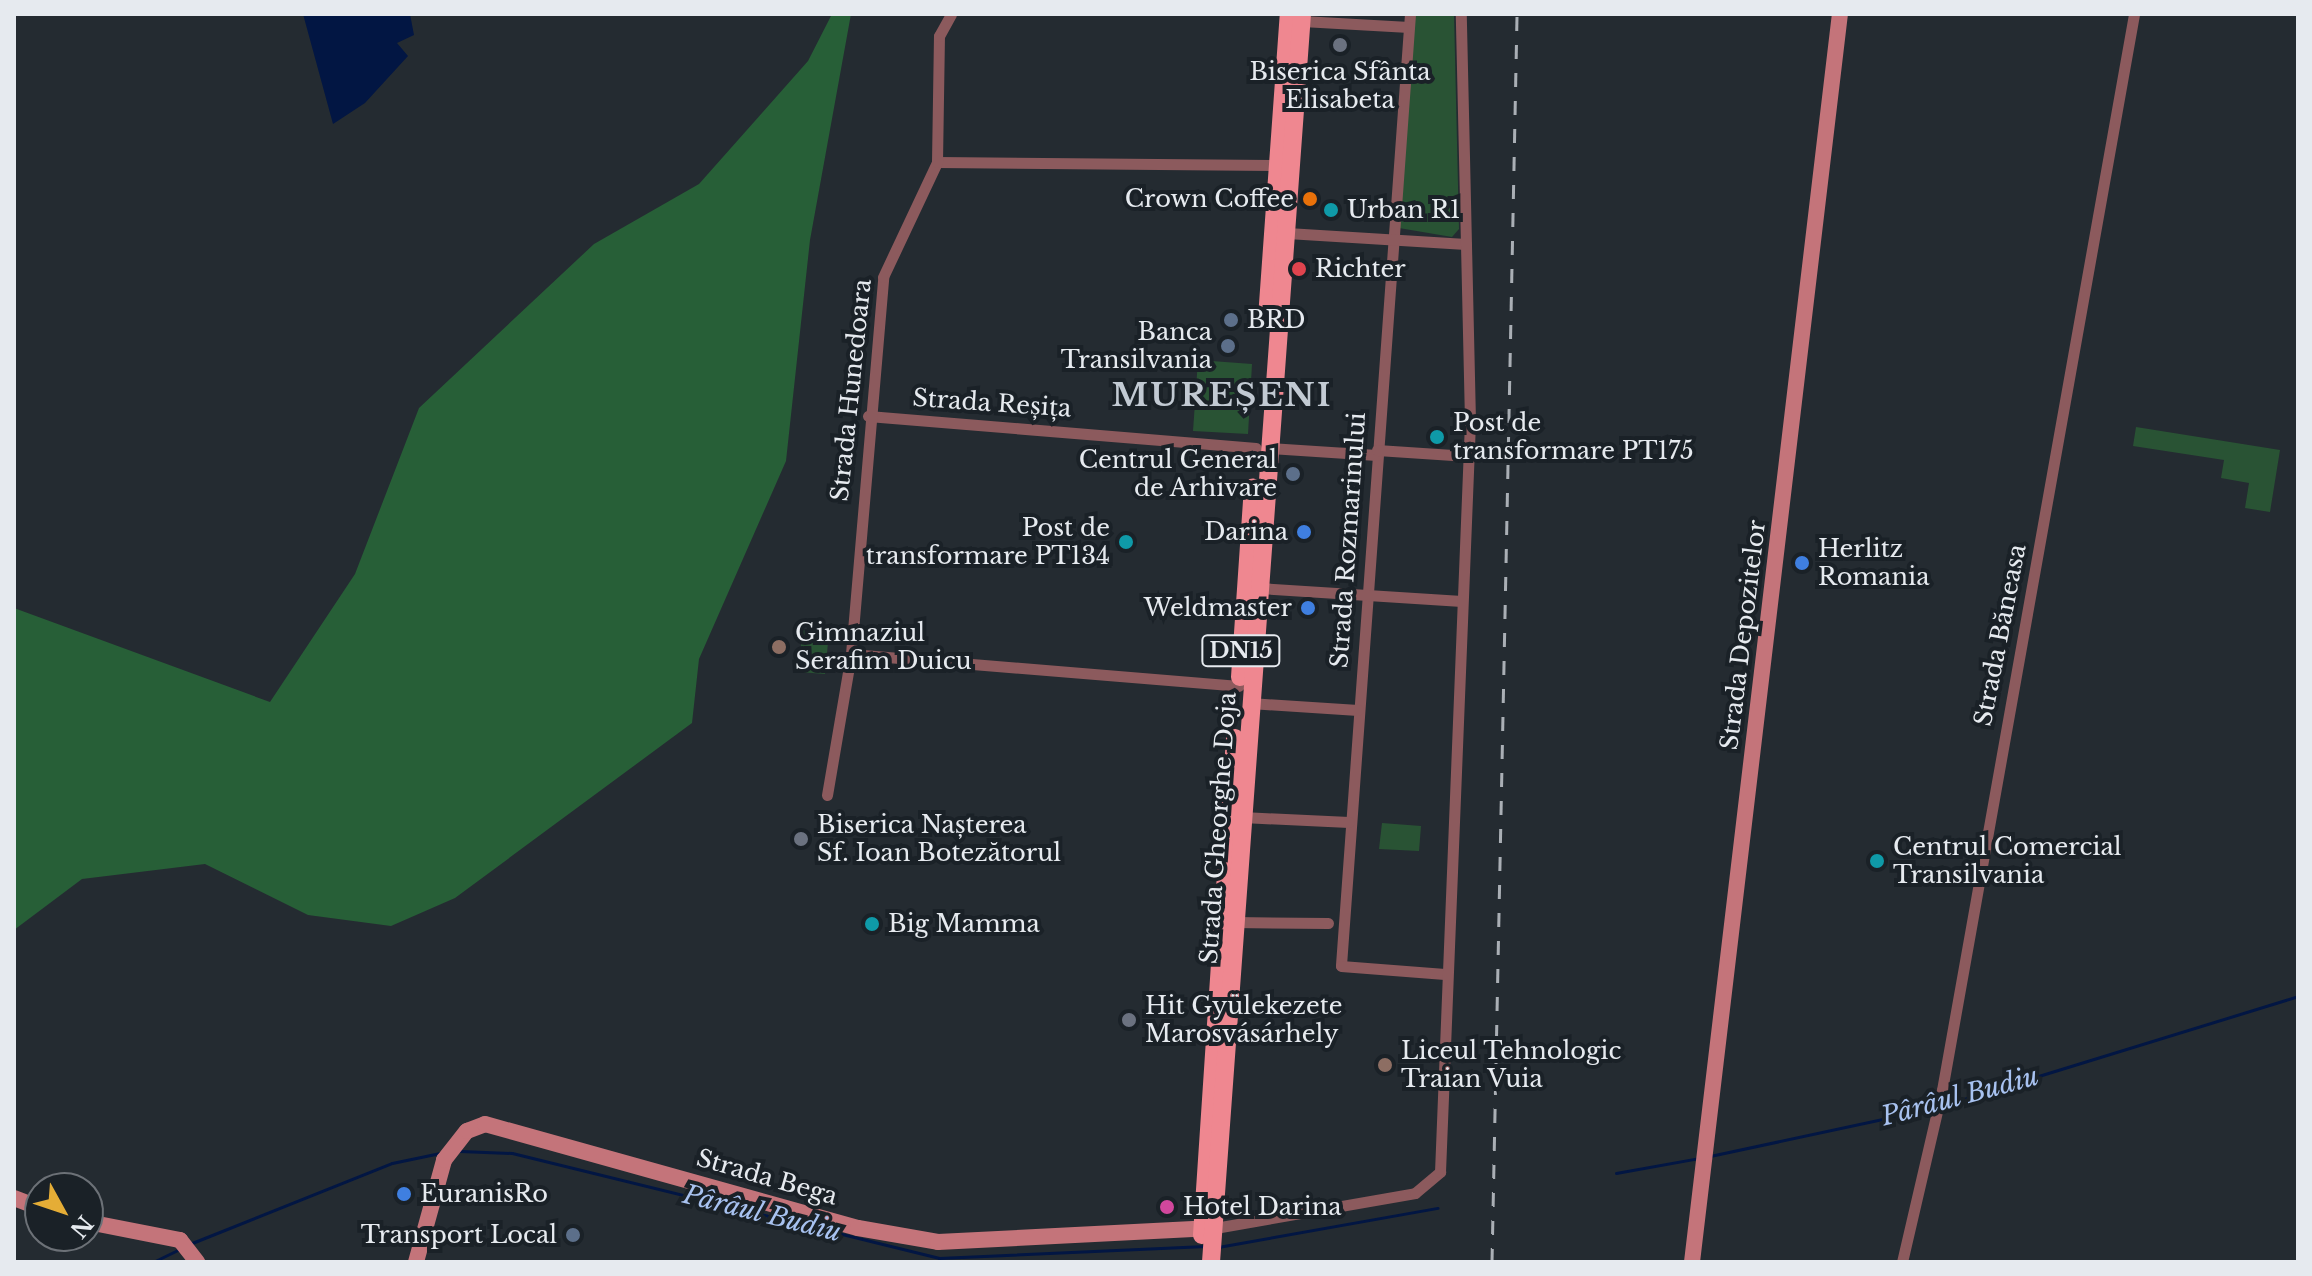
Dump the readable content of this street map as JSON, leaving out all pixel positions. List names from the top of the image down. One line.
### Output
{"streets":{"main road":["DN15","Strada Gheorghe Doja"],"street":["Strada Hunedoara","Strada Reșița","Strada Rozmarinului","Strada Depozitelor","Strada Băneasa","Strada Bega"]},"crossings":[["Strada Hunedoara","Strada Reșița"],["Strada Reșița","Strada Rozmarinului"],["Strada Reșița","Strada Gheorghe Doja"],["Strada Gheorghe Doja","Strada Bega"]],"districts":["MUREȘENI"],"water":["Pârâul Budiu"],"places":["Biserica Sfânta Elisabeta","Crown Coffee","Urban R1","Richter","BRD","Banca Transilvania","Post de transformare PT175","Centrul General de Arhivare","Darina","Post de transformare PT134","Herlitz Romania","Weldmaster","Gimnaziul Serafim Duicu","Biserica Nașterea Sf. Ioan Botezătorul","Centrul Comercial Transilvania","Big Mamma","Hit Gyülekezete Marosvásárhely","Liceul Tehnologic Traian Vuia","EuranisRo","Hotel Darina","Transport Local"],"north":"bottom right"}
